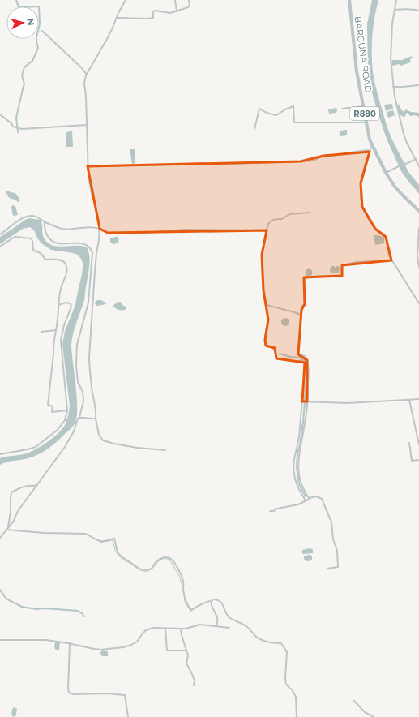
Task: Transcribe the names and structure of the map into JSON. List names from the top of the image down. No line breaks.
{"streets":{"main road":["BARGUNA ROAD","R880"]},"north":"right"}
